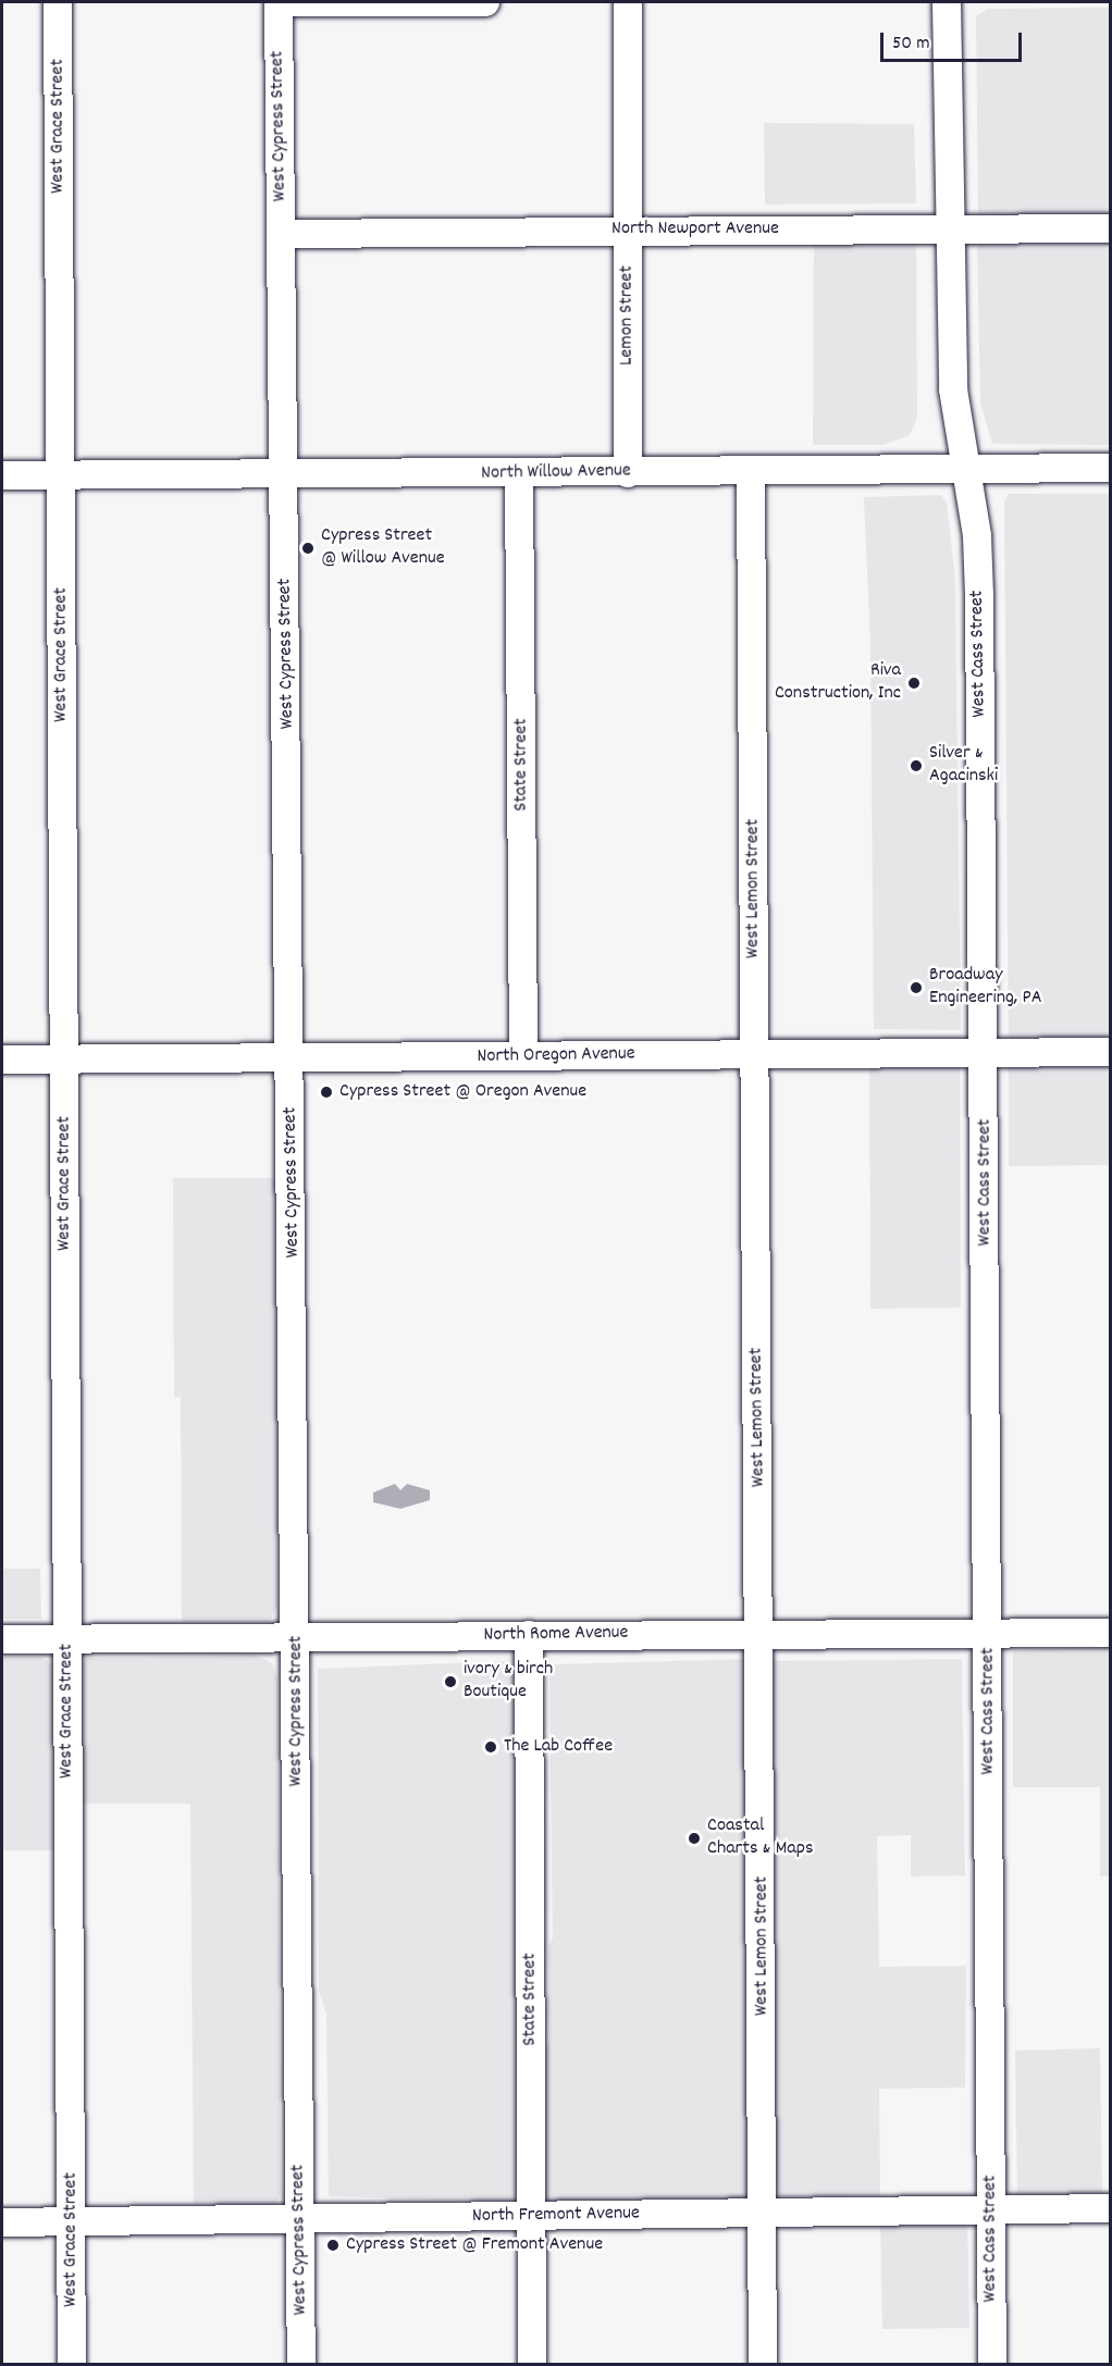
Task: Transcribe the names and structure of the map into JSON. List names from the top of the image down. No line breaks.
{"streets":{"street":["West Grace Street","West Cypress Street","North Newport Avenue","Lemon Street","North Willow Avenue","West Cass Street","State Street","West Lemon Street","North Oregon Avenue","North Rome Avenue","North Fremont Avenue"]},"crossings":[["West Grace Street","North Willow Avenue"],["West Grace Street","North Oregon Avenue"],["West Grace Street","North Rome Avenue"],["West Grace Street","North Fremont Avenue"],["West Cypress Street","North Newport Avenue"],["West Cypress Street","North Willow Avenue"],["West Cypress Street","North Oregon Avenue"],["West Cypress Street","North Rome Avenue"],["West Cypress Street","North Fremont Avenue"],["North Newport Avenue","Lemon Street"],["North Newport Avenue","West Cass Street"],["Lemon Street","North Willow Avenue"],["North Willow Avenue","West Cass Street"],["North Willow Avenue","State Street"],["North Willow Avenue","West Lemon Street"],["West Cass Street","North Oregon Avenue"],["West Cass Street","North Rome Avenue"],["West Cass Street","North Fremont Avenue"],["State Street","North Oregon Avenue"],["State Street","North Rome Avenue"],["State Street","North Fremont Avenue"],["West Lemon Street","North Oregon Avenue"],["West Lemon Street","North Rome Avenue"],["West Lemon Street","North Fremont Avenue"]],"places":["Cypress Street @ Willow Avenue","Riva Construction, Inc","Silver & Agacinski","Broadway Engineering, PA","Cypress Street @ Oregon Avenue","ivory & birch Boutique","The Lab Coffee","Coastal Charts & Maps","Cypress Street @ Fremont Avenue"],"scale_bar":"50 m"}
